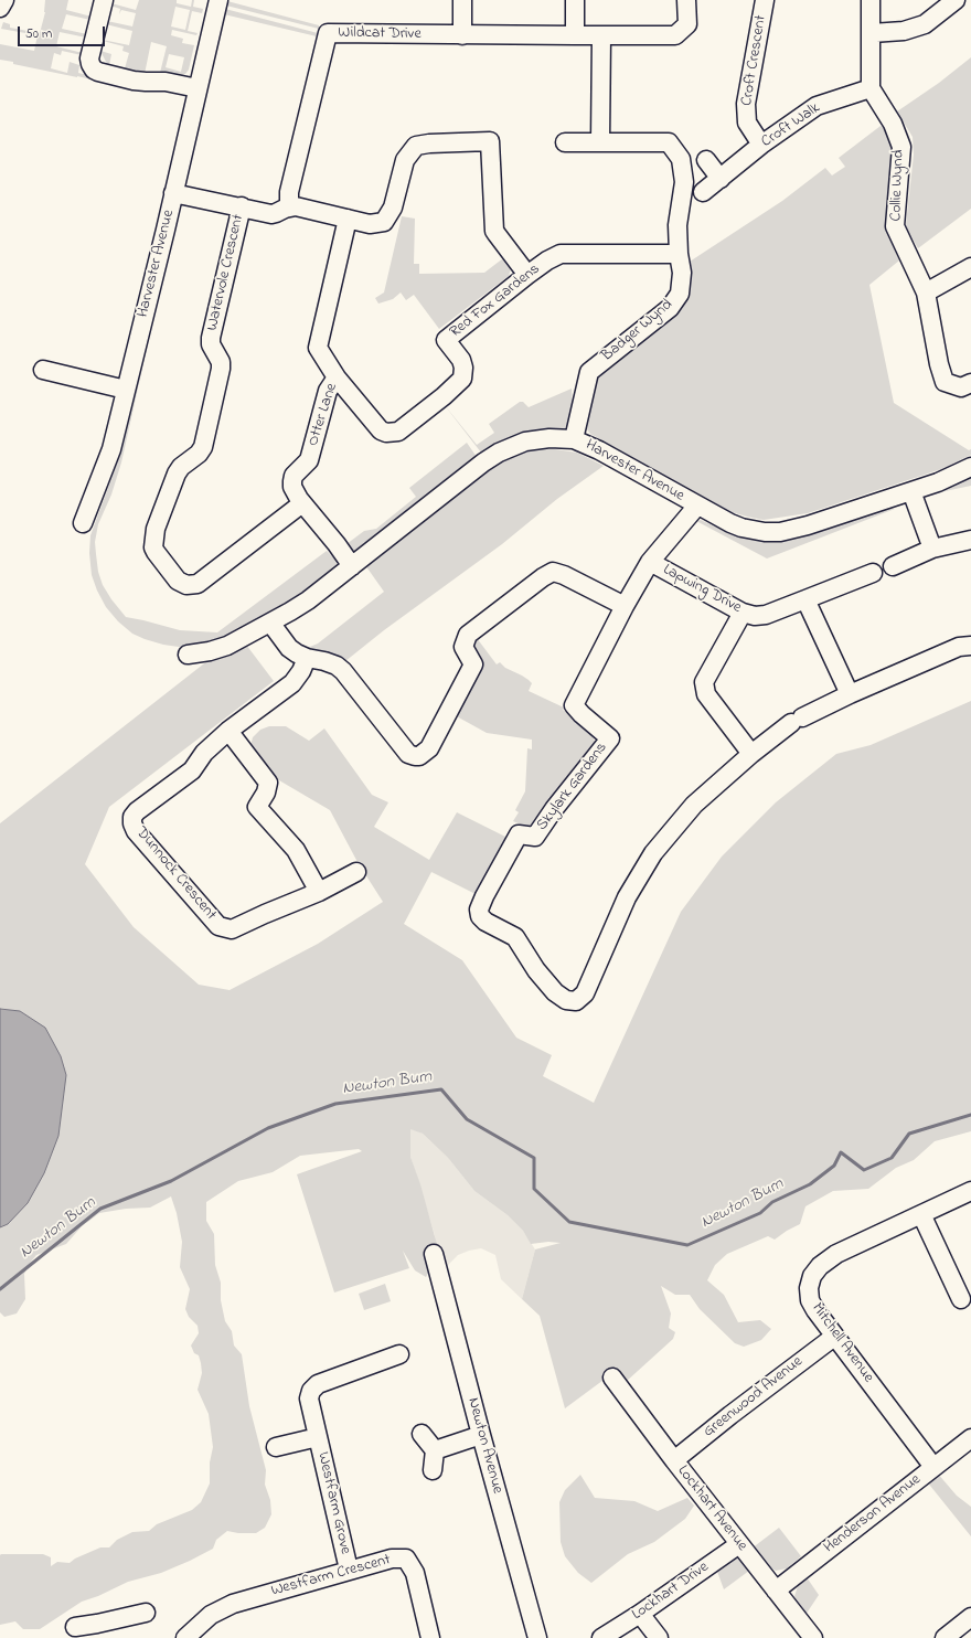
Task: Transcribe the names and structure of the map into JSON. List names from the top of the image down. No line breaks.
{"streets":{"street":["Wildcat Drive","Croft Crescent","Croft Walk","Collie Wynd","Harvester Avenue","Watervole Crescent","Red Fox Gardens","Badger Wynd","Otter Lane","Lapwing Drive","Skylark Gardens","Dunnock Crescent","Mitchell Avenue","Greenwood Avenue","Newton Avenue","Westfarm Grove","Lockhart Avenue","Henderson Avenue","Westfarm Crescent","Lockhart Drive"]},"crossings":[["Croft Crescent","Croft Walk"],["Croft Walk","Collie Wynd"],["Harvester Avenue","Badger Wynd"],["Harvester Avenue","Otter Lane"],["Harvester Avenue","Skylark Gardens"],["Watervole Crescent","Otter Lane"],["Red Fox Gardens","Badger Wynd"],["Red Fox Gardens","Otter Lane"],["Lapwing Drive","Skylark Gardens"],["Mitchell Avenue","Greenwood Avenue"],["Mitchell Avenue","Henderson Avenue"],["Greenwood Avenue","Lockhart Avenue"],["Westfarm Grove","Westfarm Crescent"],["Lockhart Avenue","Henderson Avenue"],["Lockhart Avenue","Lockhart Drive"]],"water":["Newton Burn"],"scale_bar":"50 m"}
